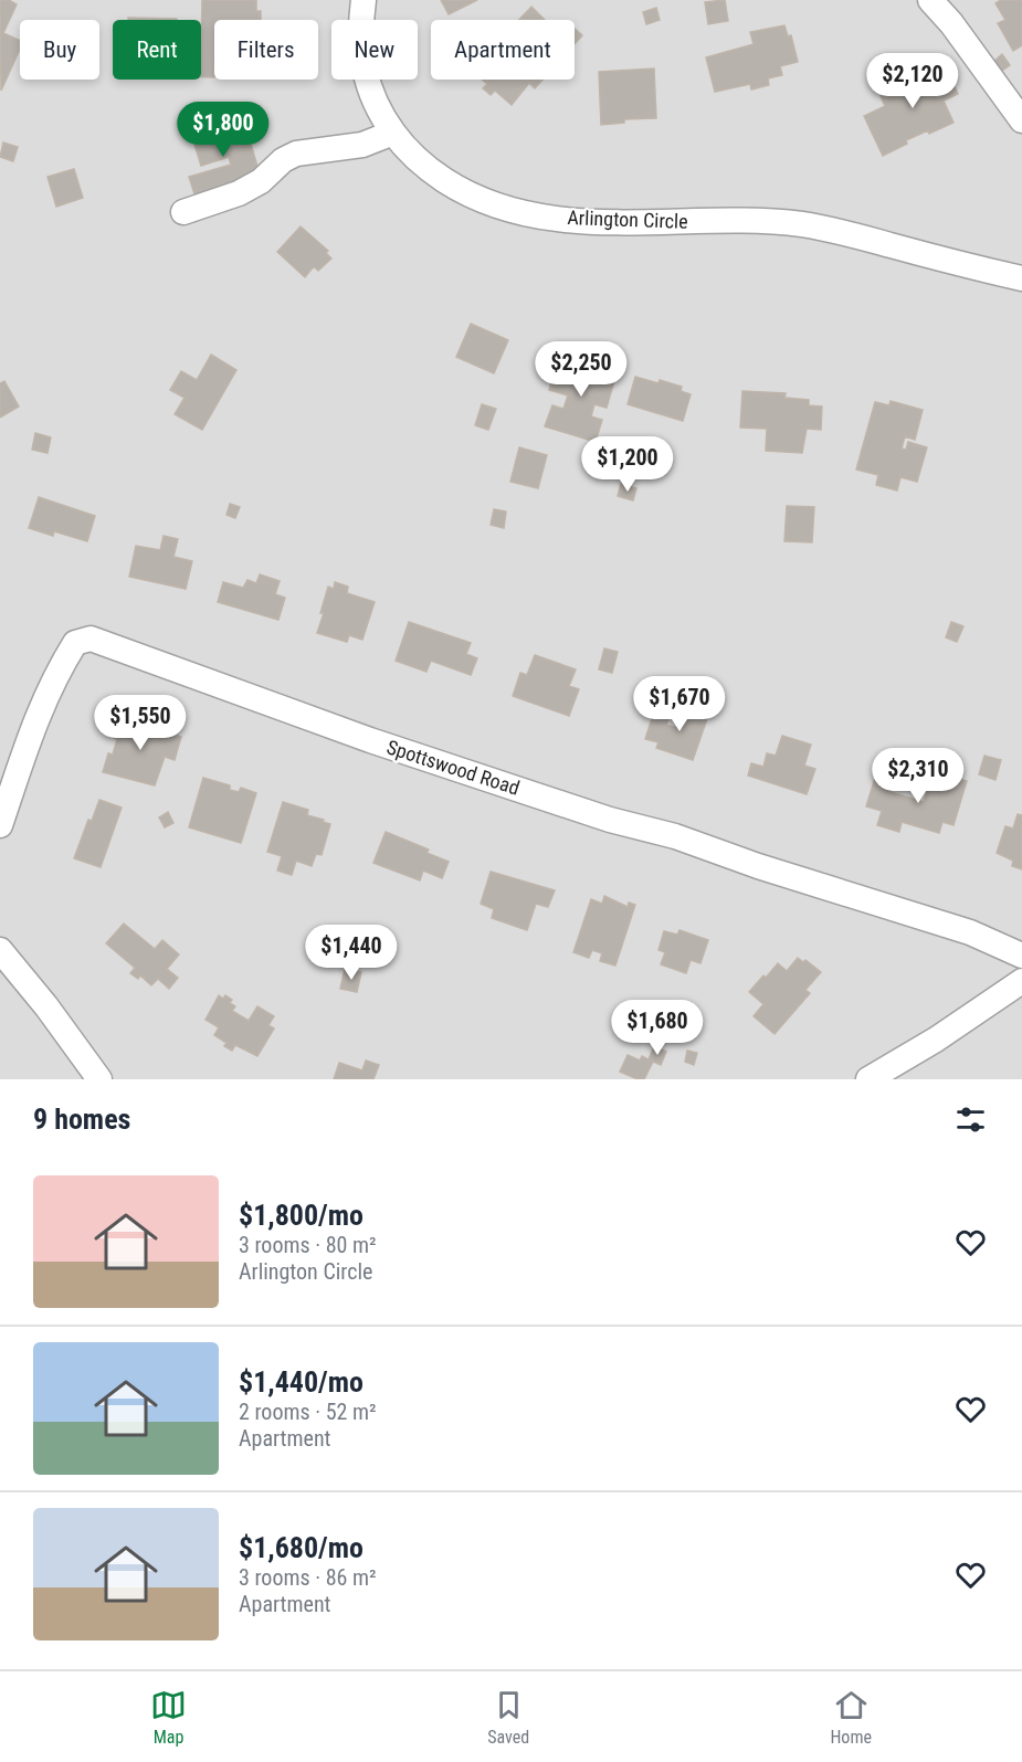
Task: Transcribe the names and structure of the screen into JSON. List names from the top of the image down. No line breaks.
{"streets":{"street":["Arlington Circle","Spottswood Road"]},"page":{"chip":["Buy","Rent","Filters","New","Apartment"],"price":["$2,120","$1,800","$2,250","$1,200","$1,670","$1,550","$2,310","$1,440","$1,680"],"heading":"9 homes","list":[{"name":"$1,800/mo","note":"3 rooms · 80 m² · Arlington Circle"},{"name":"$1,440/mo","note":"2 rooms · 52 m² · Apartment"},{"name":"$1,680/mo","note":"3 rooms · 86 m² · Apartment"}],"tabs":["Map","Saved","Home"]}}
